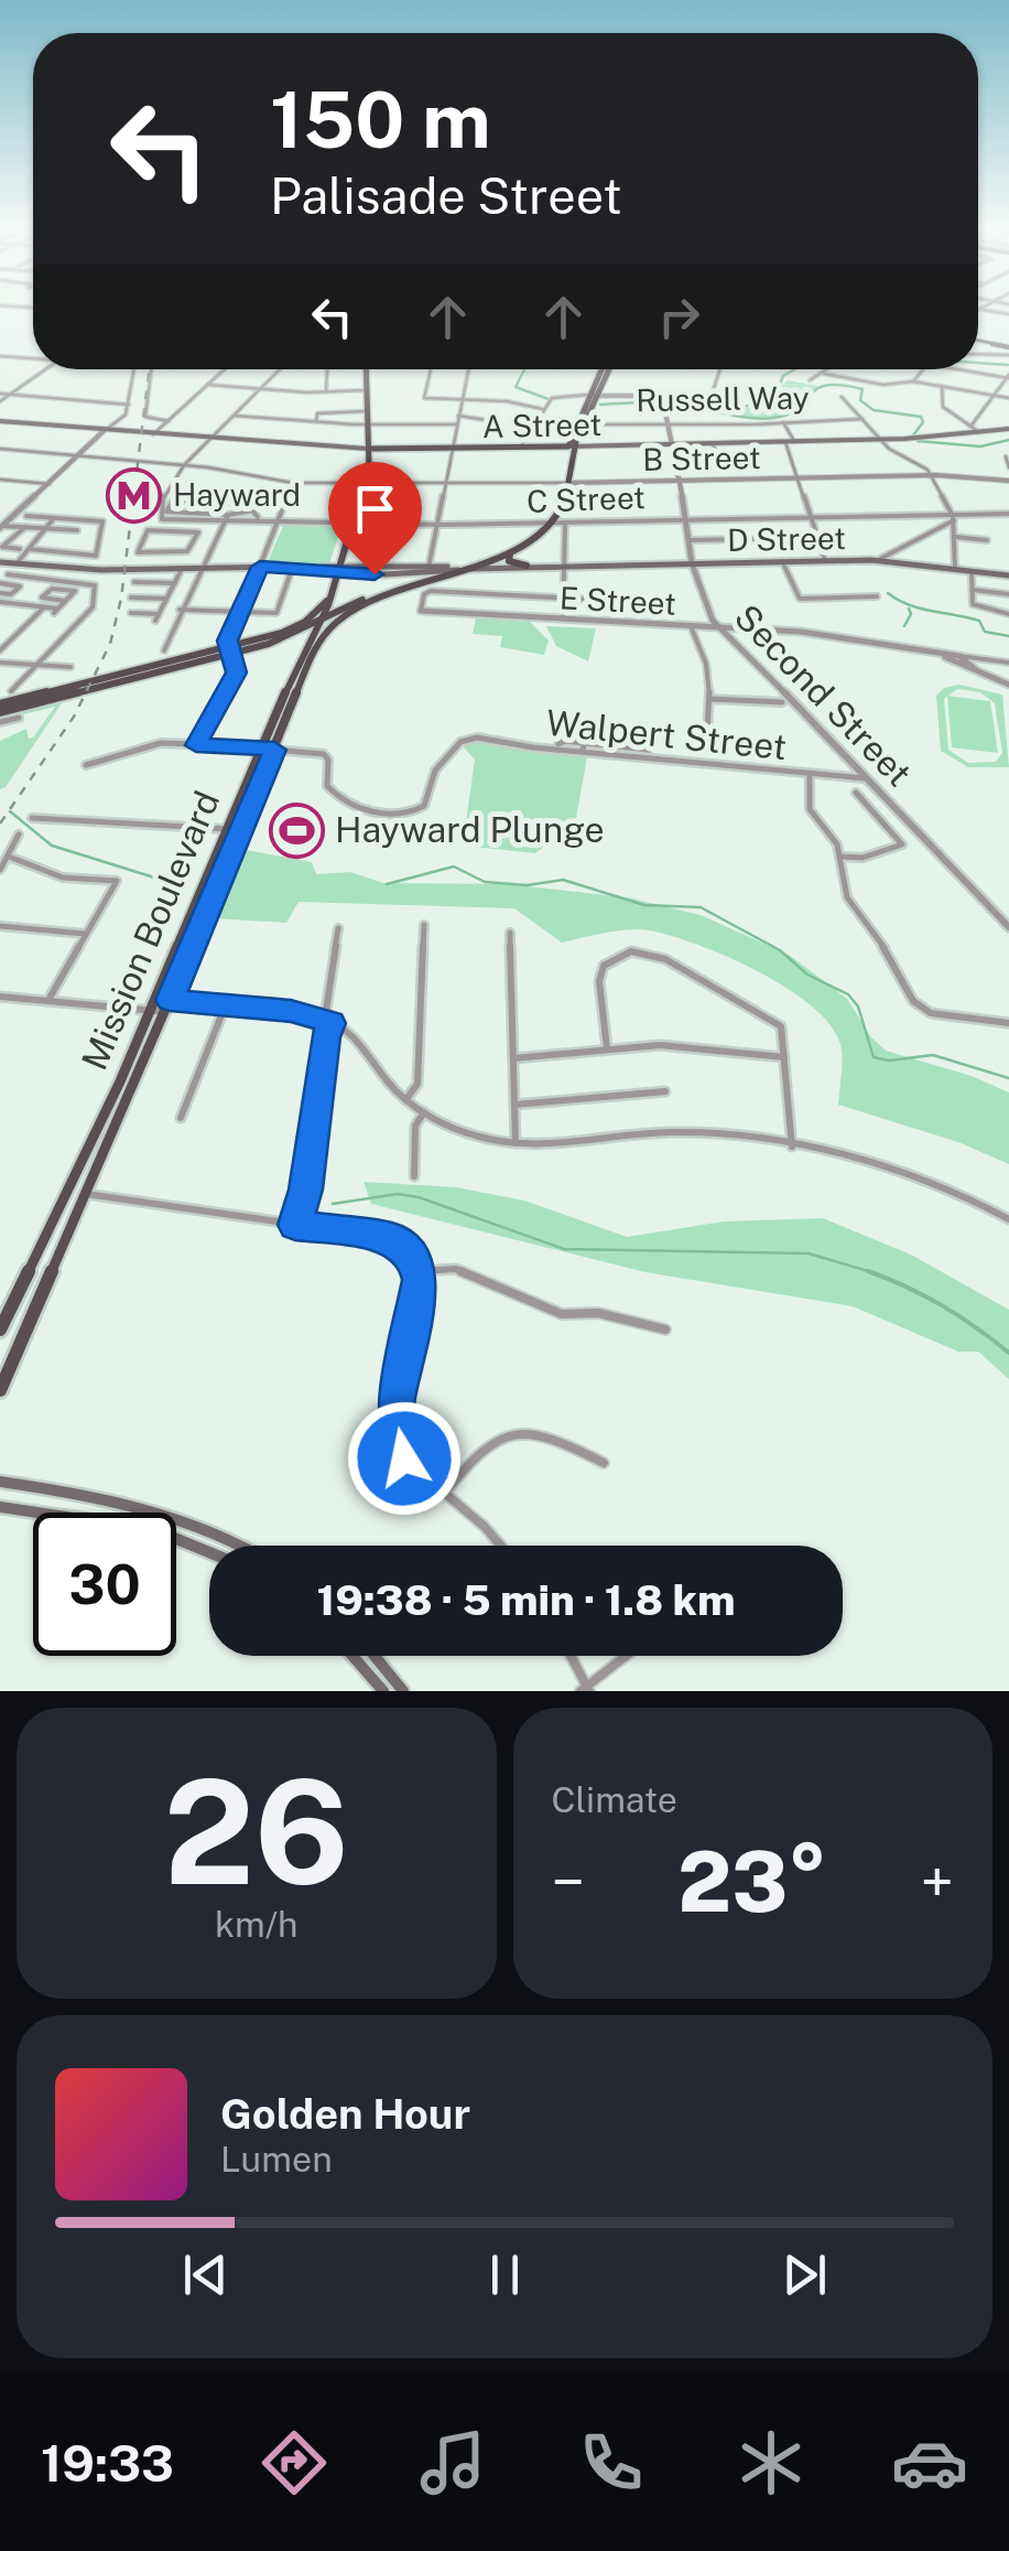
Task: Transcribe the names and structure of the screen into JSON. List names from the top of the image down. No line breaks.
{"streets":{"main road":["A Street","D Street","Mission Boulevard"],"street":["Russell Way","B Street","C Street","E Street","Second Street","Walpert Street"]},"crossings":[["Russell Way","Second Street"],["A Street","Second Street"],["A Street","Mission Boulevard"],["B Street","C Street"],["B Street","Second Street"],["B Street","Mission Boulevard"],["C Street","Second Street"],["C Street","Mission Boulevard"],["D Street","Second Street"],["D Street","Mission Boulevard"],["E Street","Second Street"],["Second Street","Walpert Street"],["Walpert Street","Mission Boulevard"]],"places":{"metro station":["Hayward"],"sports":["Hayward Plunge"]},"page":{"turn":["150 m","Palisade Street"],"limit":"30","trip":"19:38 · 5 min · 1.8 km","tile":[["26","km/h"],"Climate"],"heat":["−","23°","+"],"song":["Golden Hour","Lumen"],"tabs":"19:33"}}
